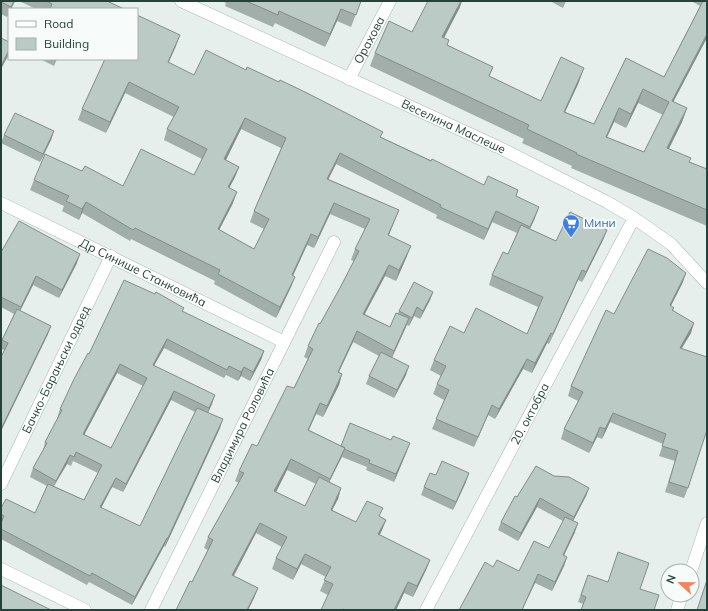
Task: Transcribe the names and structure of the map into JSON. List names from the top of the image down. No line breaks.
{"streets":{"street":["Орахова","Веселина Маслеше","Др Синише Станковића","Бачко-Барањски одред","20. октобра","Владимира Роловића"]},"crossings":[["Орахова","Веселина Маслеше"],["Веселина Маслеше","20. октобра"],["Др Синише Станковића","Бачко-Барањски одред"],["Др Синише Станковића","Владимира Роловића"]],"places":{"supermarket":["Мини"]},"legend":["Road","Building"],"north":"left"}
